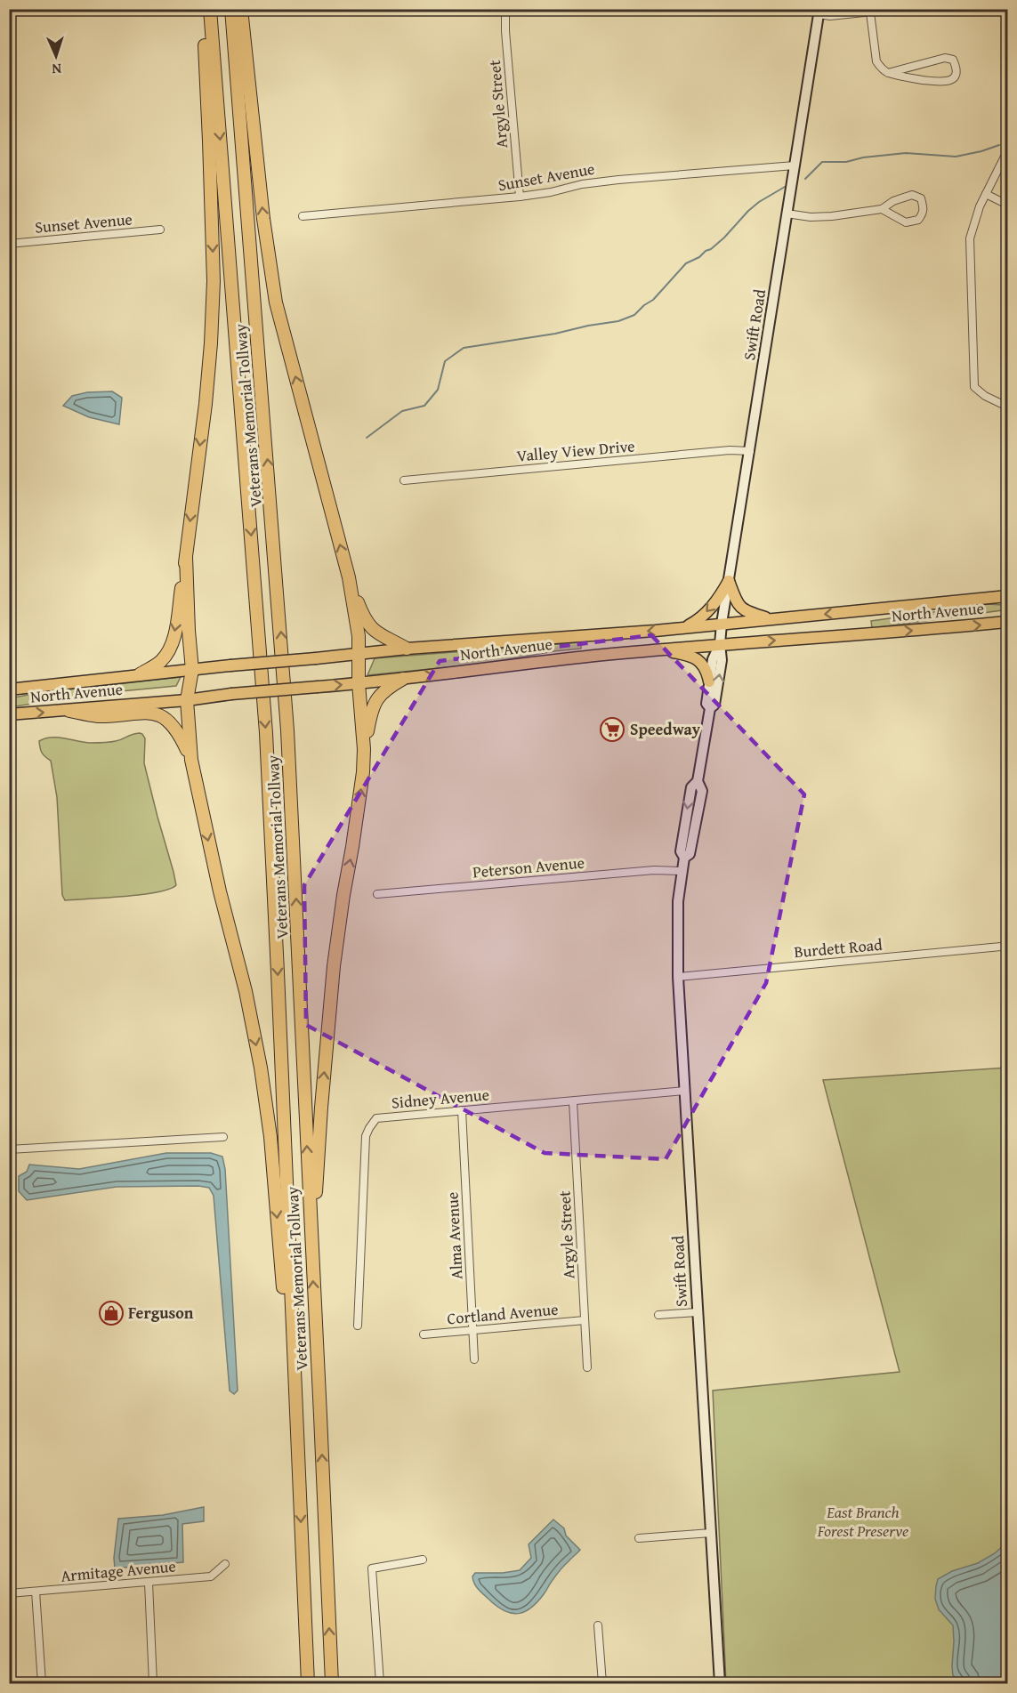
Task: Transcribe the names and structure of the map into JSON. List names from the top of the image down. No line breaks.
{"streets":{"highway":["Veterans Memorial Tollway"],"main road":["North Avenue"],"street":["Argyle Street","Sunset Avenue","Swift Road","Valley View Drive","Peterson Avenue","Burdett Road","Sidney Avenue","Alma Avenue","Cortland Avenue","Armitage Avenue"]},"crossings":[["Argyle Street","Sunset Avenue"],["Argyle Street","Sidney Avenue"],["Argyle Street","Cortland Avenue"],["Sunset Avenue","Swift Road"],["Swift Road","Valley View Drive"],["Swift Road","North Avenue"],["Swift Road","Peterson Avenue"],["Swift Road","Burdett Road"],["Swift Road","Sidney Avenue"],["Sidney Avenue","Alma Avenue"],["Alma Avenue","Cortland Avenue"]],"parks":["East Branch Forest Preserve"],"places":{"supermarket":["Speedway"],"shop":["Ferguson"]},"north":"bottom"}
